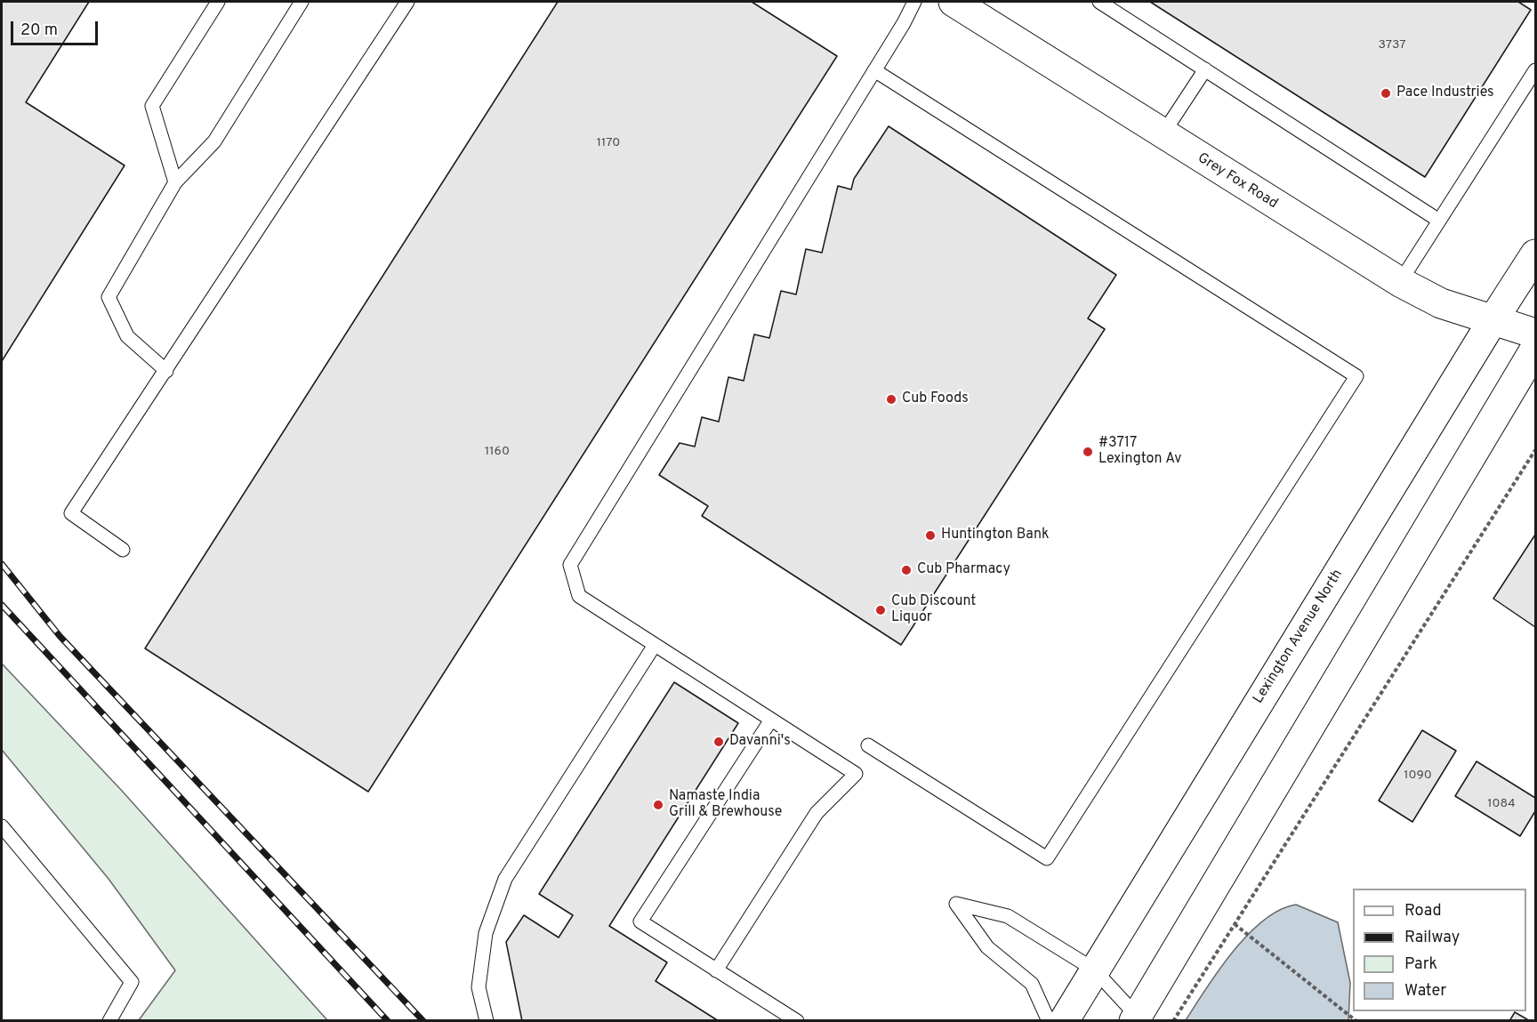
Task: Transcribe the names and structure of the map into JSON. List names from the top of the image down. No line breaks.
{"streets":{"main road":["Grey Fox Road","Lexington Avenue North"]},"crossings":[["Grey Fox Road","Lexington Avenue North"]],"places":["Pace Industries","Cub Foods","#3717 Lexington Av","Huntington Bank","Cub Pharmacy","Cub Discount Liquor","Davanni's","Namaste India Grill & Brewhouse"],"house_numbers":["3737","1170","1160","1090","1084"],"legend":["Road","Railway","Park","Water"],"scale_bar":"20 m"}
